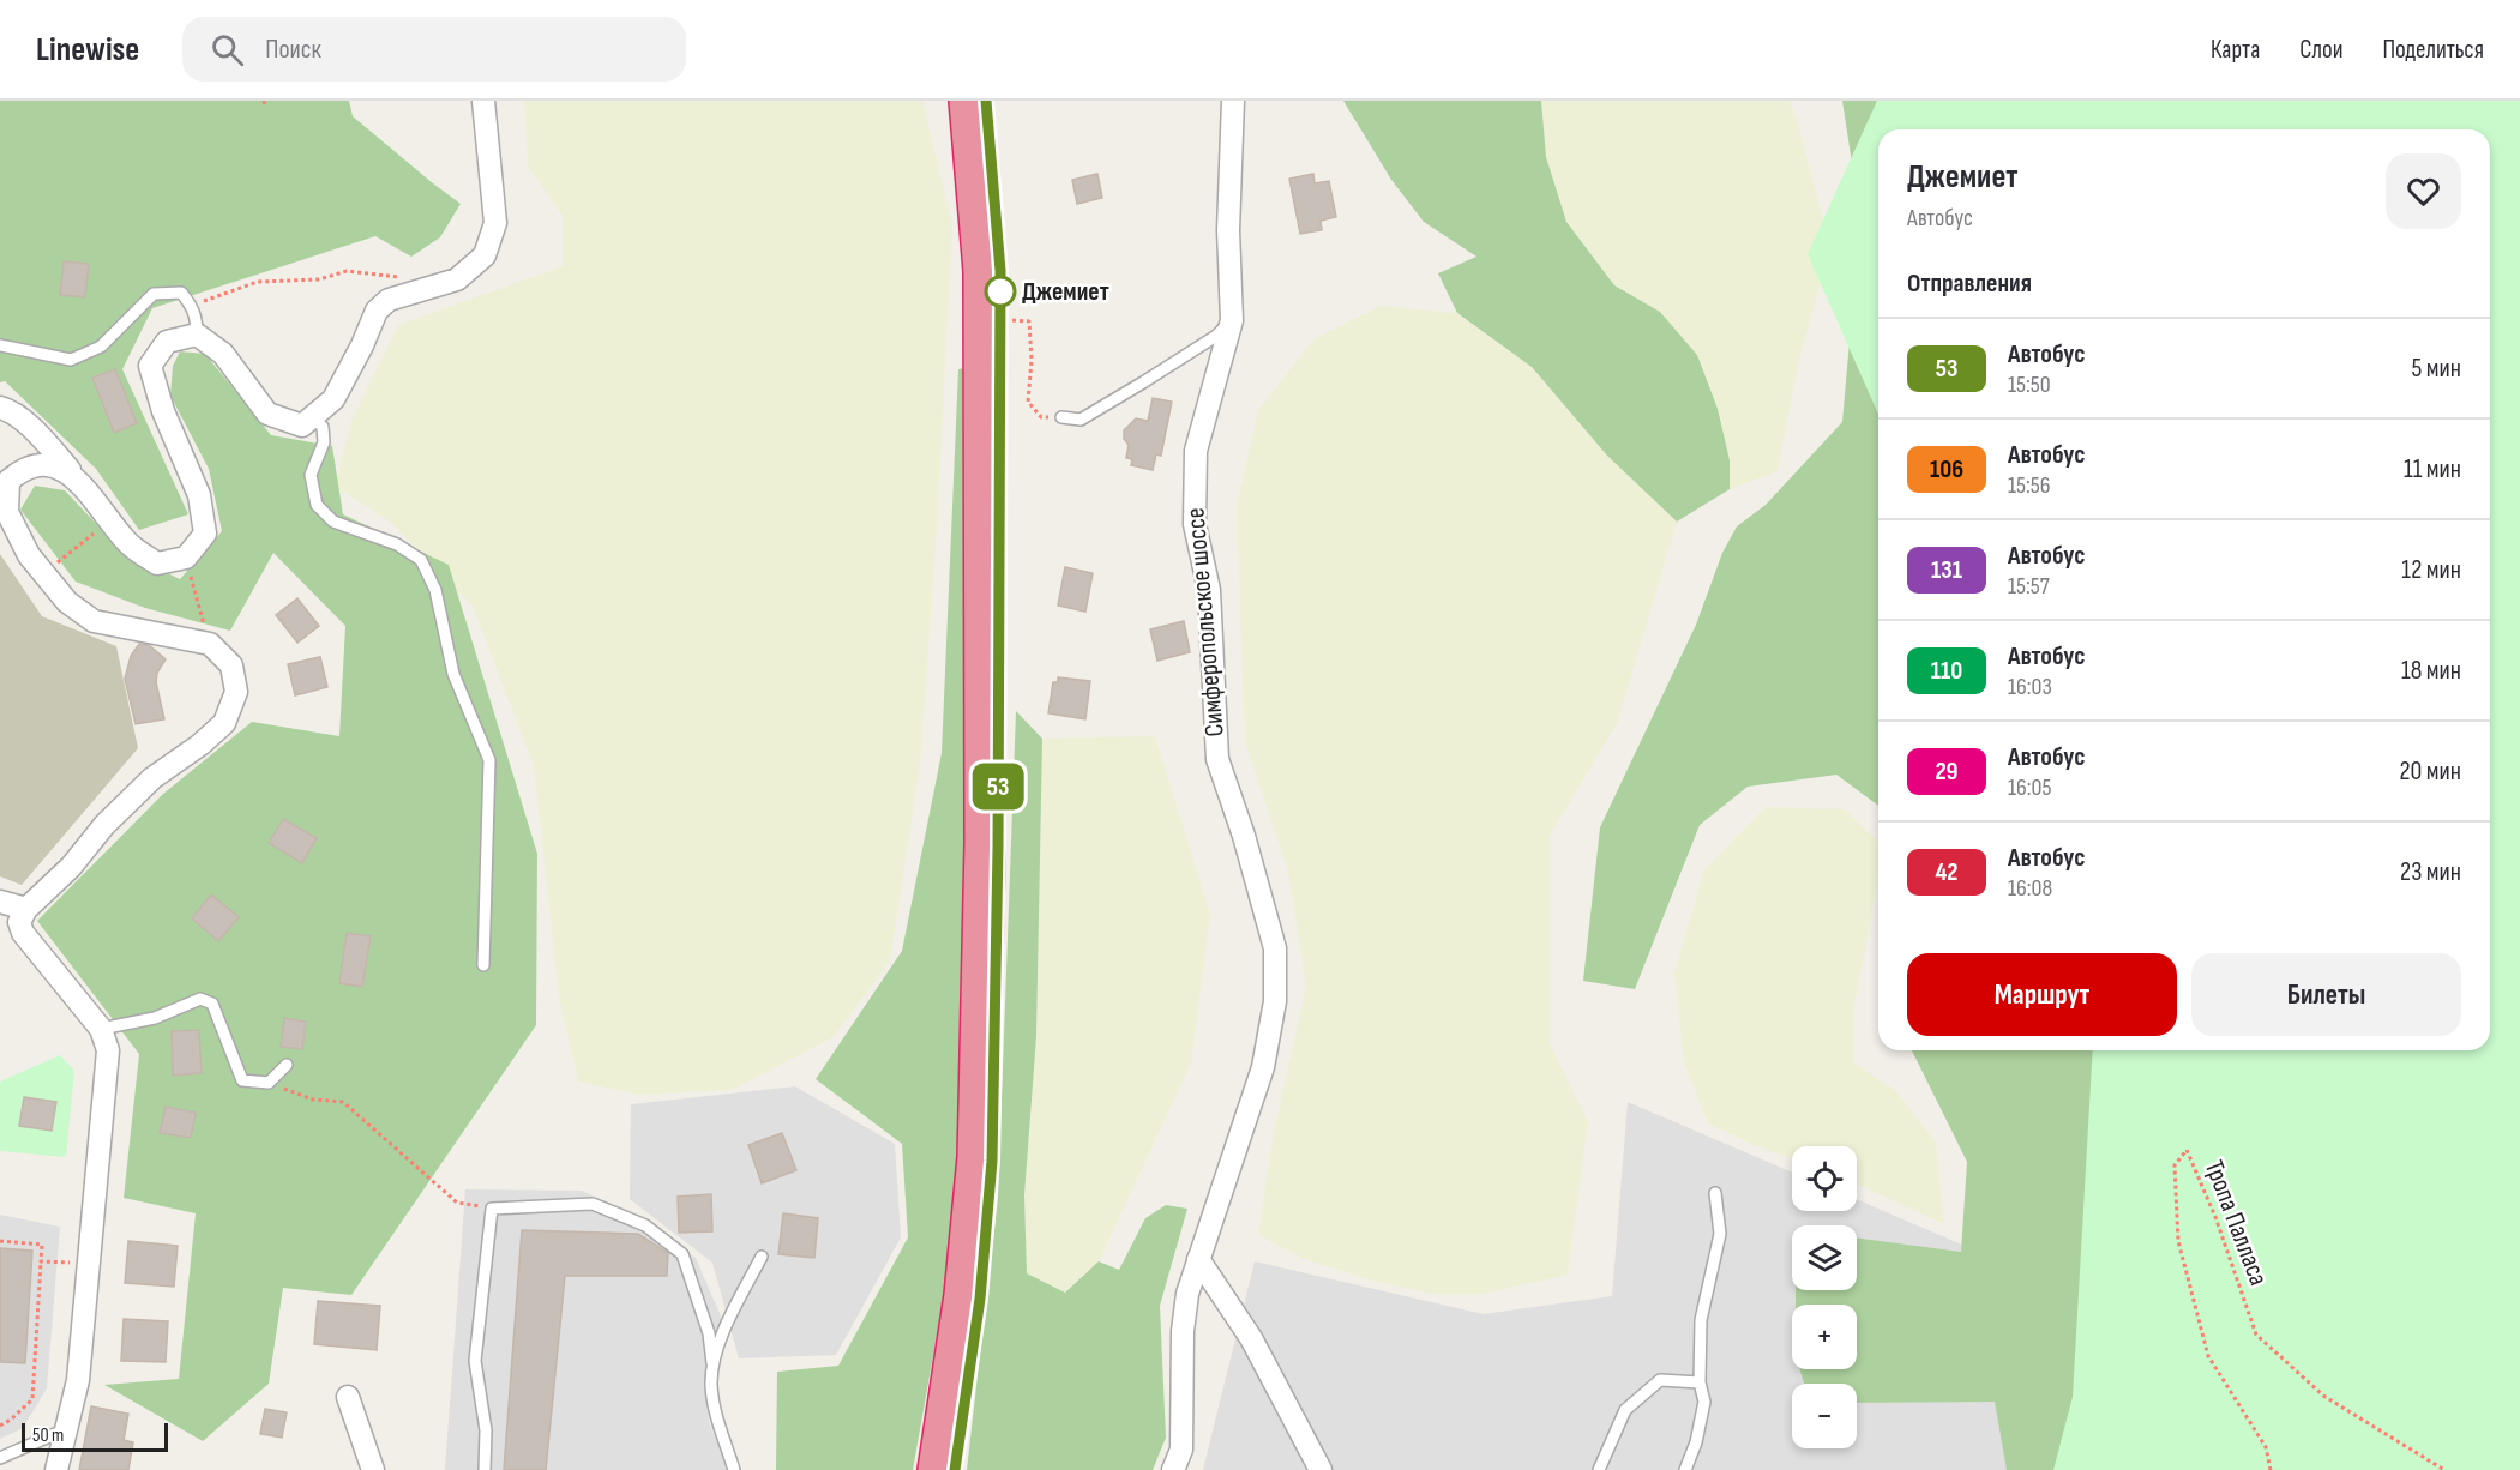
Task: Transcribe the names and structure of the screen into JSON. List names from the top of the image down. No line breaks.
{"streets":{"street":["Симферопольское шоссе"],"path":["Тропа Палласа"]},"places":["Джемиет"],"lines":["bus line 53"],"scale_bar":"50 m","page":{"header":"Linewise","search":"Поиск","nav":["Карта","Слои","Поделиться"],"on_map":"53","heading":[["Джемиет","Автобус"],"Отправления"],"list":[{"mark":"53","name":"Автобус","note":"15:50","value":"5 мин"},{"mark":"106","name":"Автобус","note":"15:56","value":"11 мин"},{"mark":"131","name":"Автобус","note":"15:57","value":"12 мин"},{"mark":"110","name":"Автобус","note":"16:03","value":"18 мин"},{"mark":"29","name":"Автобус","note":"16:05","value":"20 мин"},{"mark":"42","name":"Автобус","note":"16:08","value":"23 мин"}],"buttons":["Маршрут","Билеты"],"map_buttons":["+","−"],"scale":"50 m"}}
